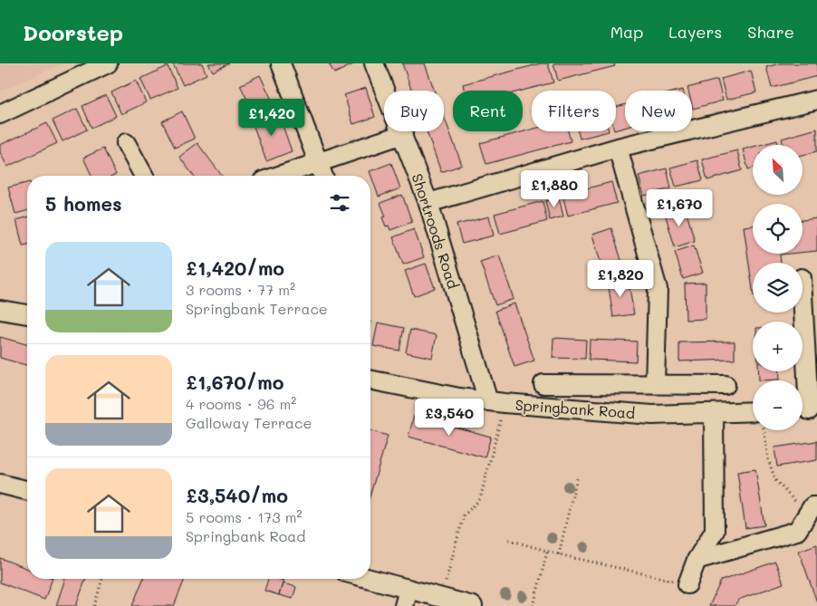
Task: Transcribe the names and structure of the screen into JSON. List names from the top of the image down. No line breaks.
{"streets":{"street":["Shortroods Road","Springbank Road"]},"crossings":[["Shortroods Road","Springbank Road"]],"north":"top left","page":{"header":"Doorstep","nav":["Map","Layers","Share"],"chip":["Buy","Rent","Filters","New"],"price":["£1,420","£1,880","£1,670","£1,820","£3,540"],"map_buttons":["+","−"],"heading":"5 homes","list":[{"name":"£1,420/mo","note":"3 rooms · 77 m² · Springbank Terrace"},{"name":"£1,670/mo","note":"4 rooms · 96 m² · Galloway Terrace"},{"name":"£3,540/mo","note":"5 rooms · 173 m² · Springbank Road"}]}}
